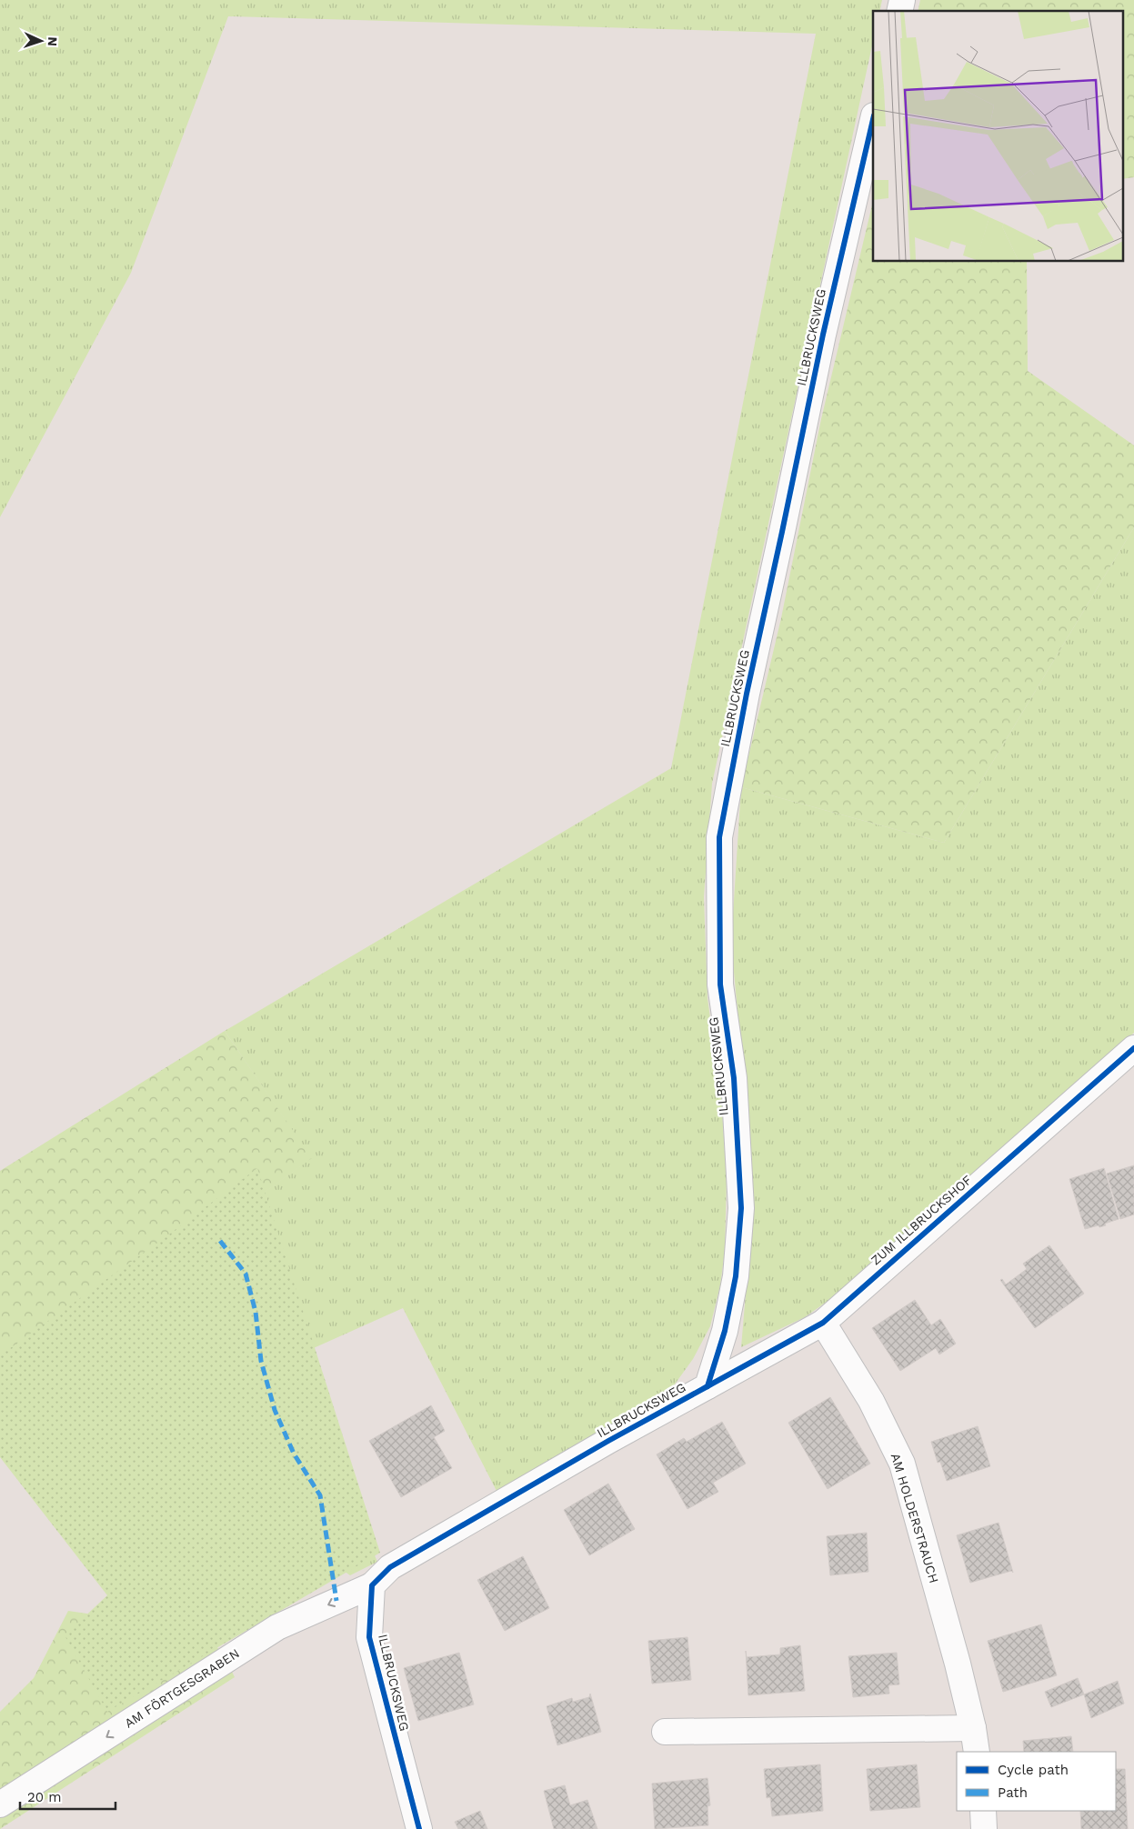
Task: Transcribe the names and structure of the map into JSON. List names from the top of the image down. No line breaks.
{"streets":{"street":["ILLBRUCKSWEG","ZUM ILLBRUCKSHOF","AM HOLDERSTRAUCH","AM FÖRTGESGRABEN"]},"crossings":[["ILLBRUCKSWEG","ZUM ILLBRUCKSHOF"],["ILLBRUCKSWEG","AM FÖRTGESGRABEN"],["ZUM ILLBRUCKSHOF","AM HOLDERSTRAUCH"]],"one_way":["AM FÖRTGESGRABEN"],"legend":["Cycle path","Path"],"scale_bar":"20 m","north":"right"}
